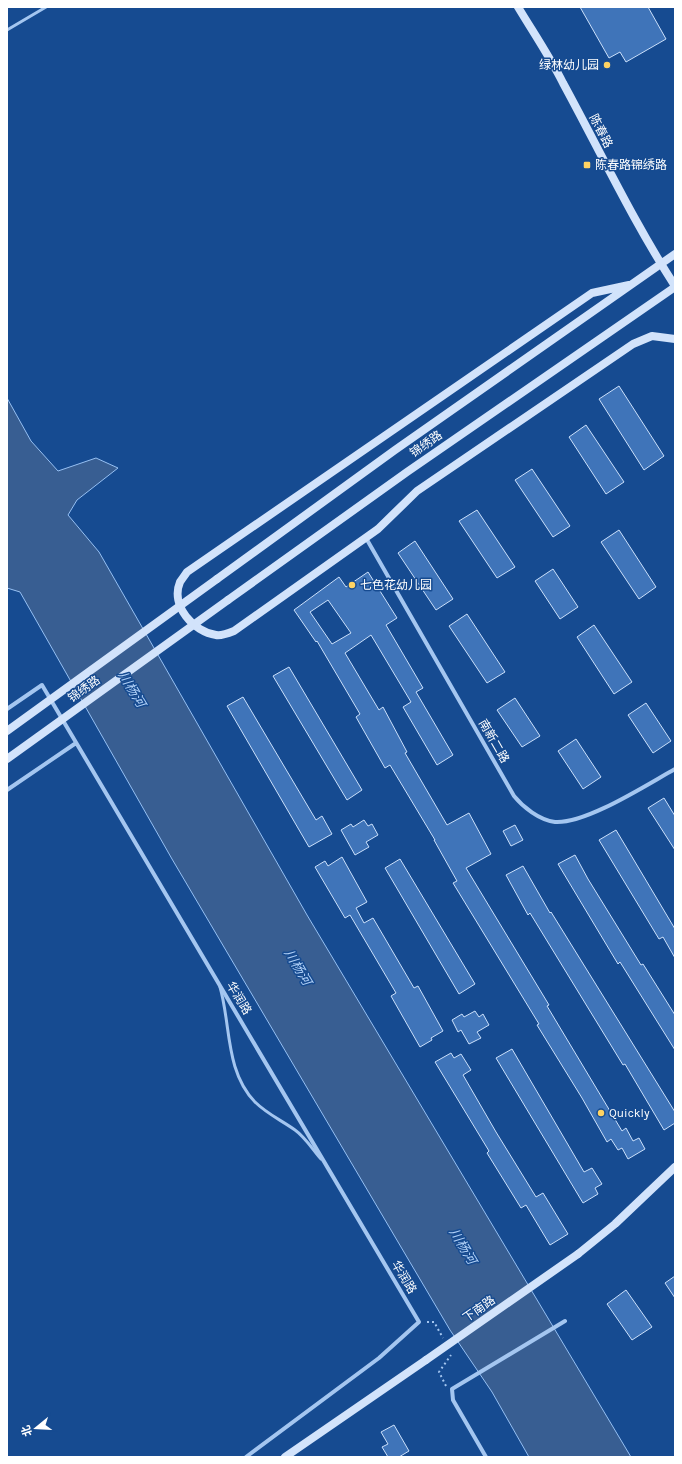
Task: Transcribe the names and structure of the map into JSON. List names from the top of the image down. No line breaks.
{"streets":{"main road":["陈春路","锦绣路","下南路"],"street":["南新二路","华润路"]},"crossings":[["陈春路","锦绣路"],["锦绣路","南新二路"]],"water":["川杨河"],"places":{"other":["绿林幼儿园","七色花幼儿园","Quickly"],"transit":["陈春路锦绣路"]},"north":"left"}
